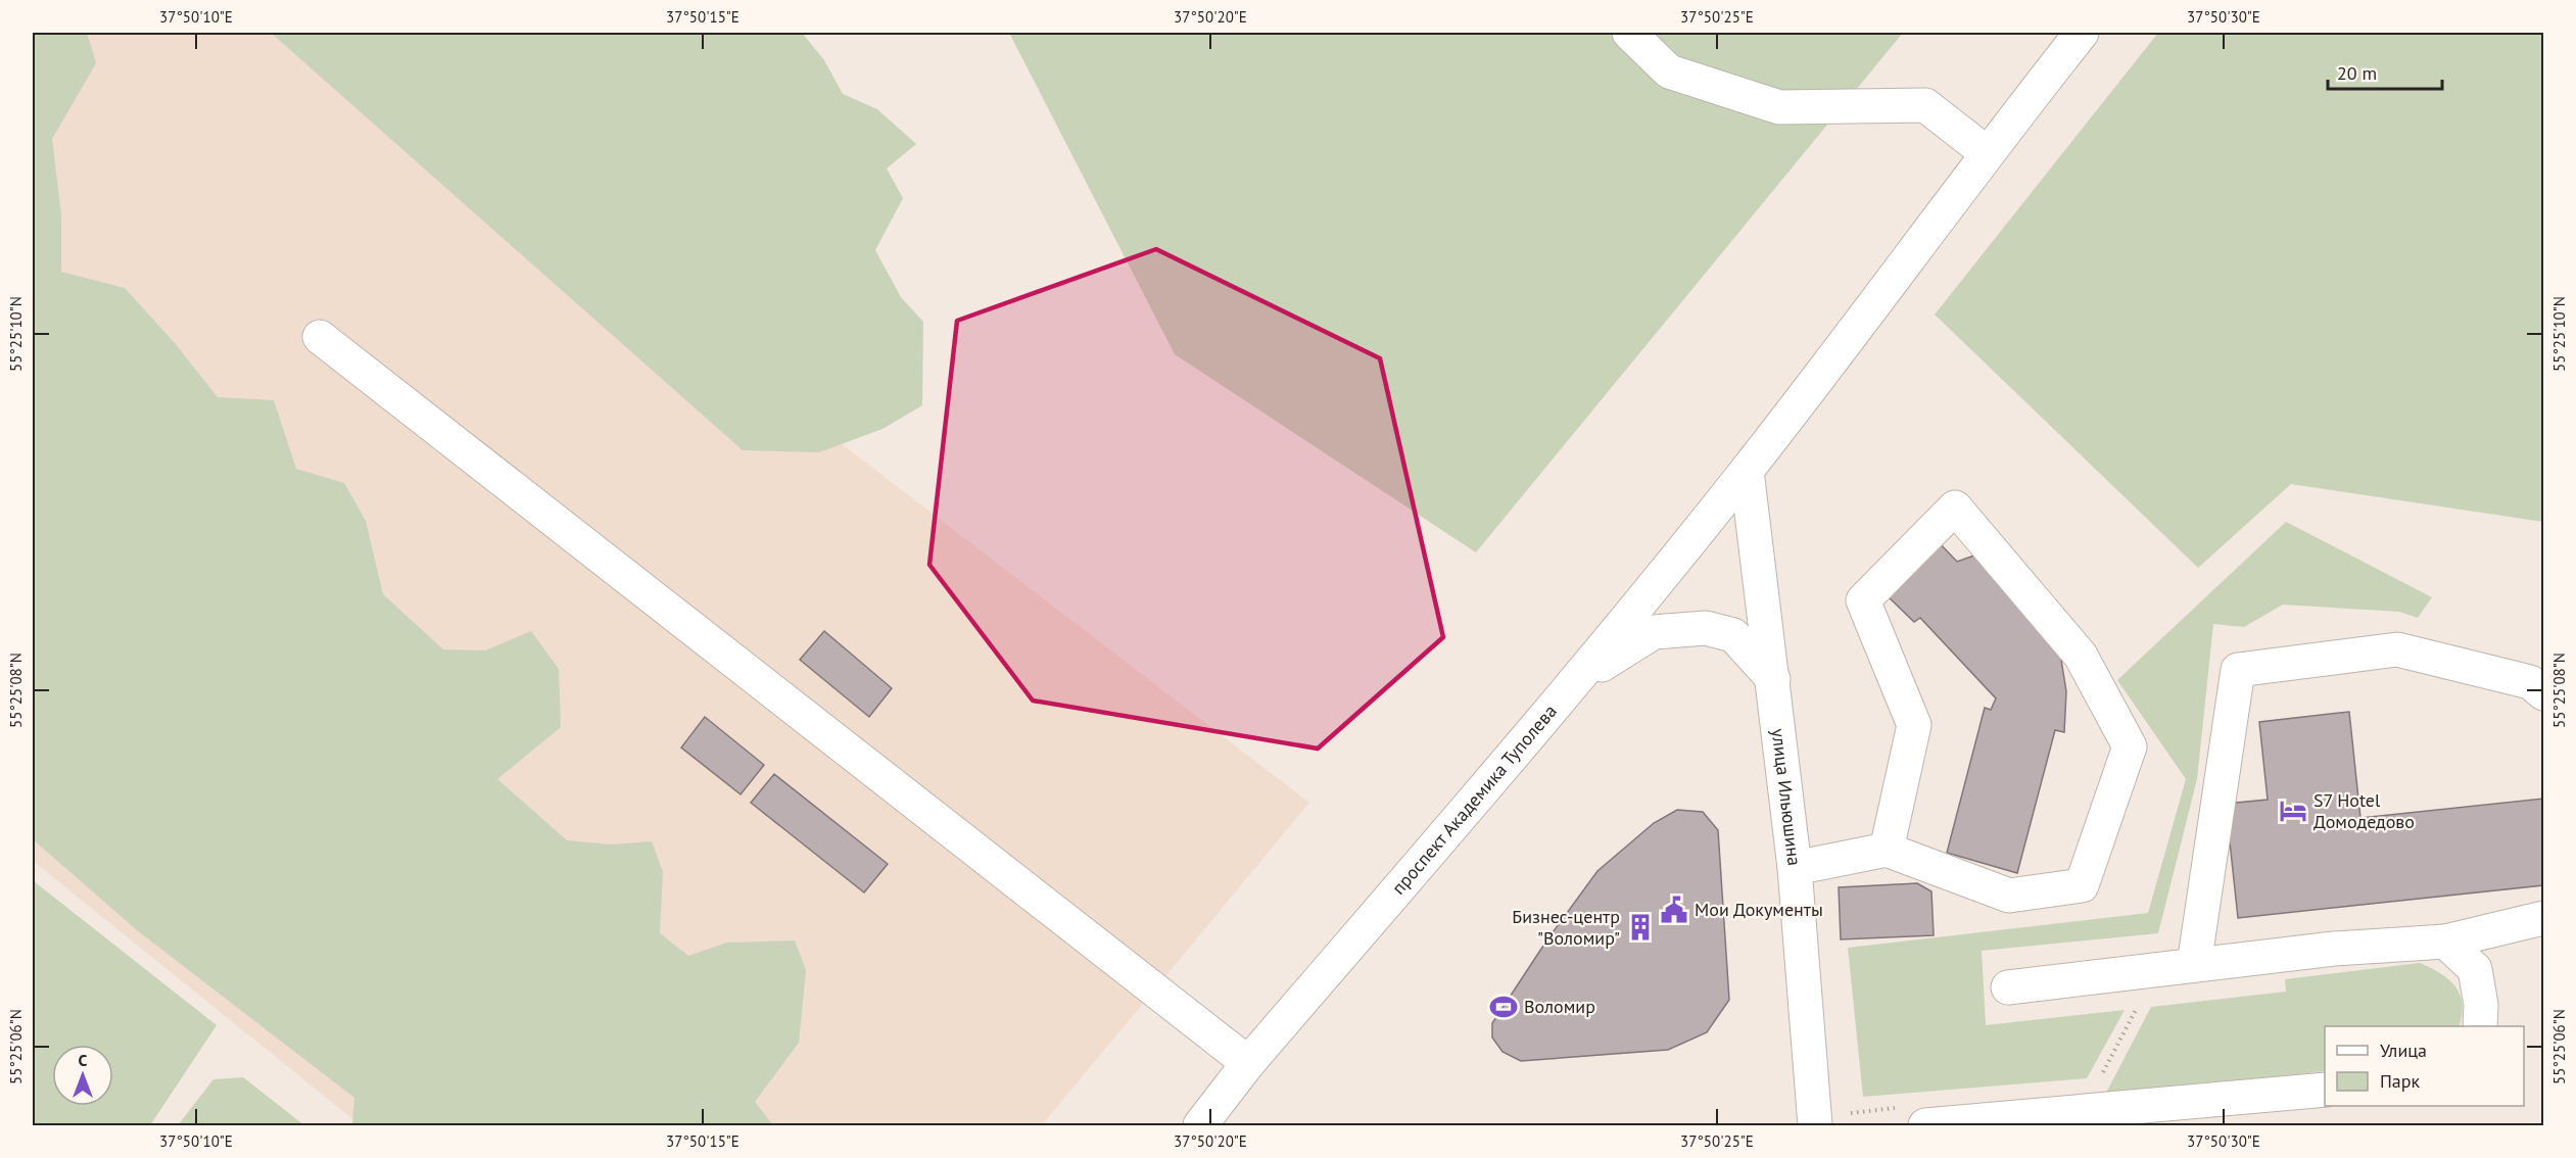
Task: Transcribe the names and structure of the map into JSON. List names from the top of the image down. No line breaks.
{"streets":{"main road":["улица Ильюшина","проспект Академика Туполева"]},"crossings":[["улица Ильюшина","проспект Академика Туполева"]],"places":{"hotel":["S7 Hotel Домодедово"],"public building":["Мои Документы"],"building":["Бизнес-центр \"Воломир\""],"sports":["Воломир"]},"legend":["Улица","Парк"],"scale_bar":"20 m","north":"top","coordinates":["37°50'10\"E","37°50'15\"E","37°50'20\"E","37°50'25\"E","37°50'30\"E","55°25'10\"N","55°25'08\"N","55°25'06\"N"]}
